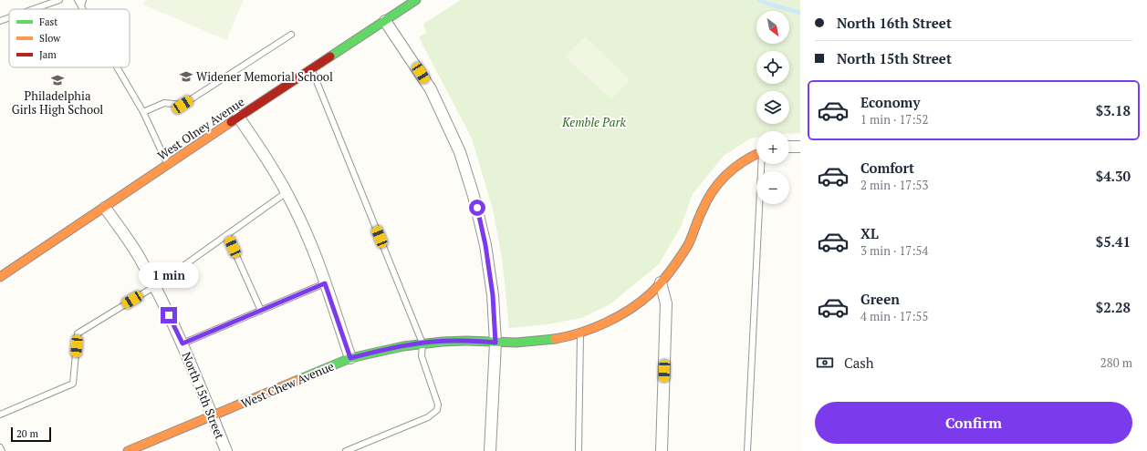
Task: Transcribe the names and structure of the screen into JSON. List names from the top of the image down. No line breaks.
{"streets":{"street":["West Olney Avenue","West Chew Avenue","North 15th Street"]},"crossings":[["West Olney Avenue","North 15th Street"],["West Chew Avenue","North 15th Street"]],"parks":["Kemble Park"],"places":{"school or university":["Widener Memorial School","Philadelphia Girls High School"]},"legend":["Fast","Slow","Jam"],"scale_bar":"20 m","north":"bottom right","page":{"banner":["North 16th Street","North 15th Street"],"map_buttons":["+","−"],"list":[{"name":"Economy","note":"1 min · 17:52","value":"$3.18"},{"name":"Comfort","note":"2 min · 17:53","value":"$4.30"},{"name":"XL","note":"3 min · 17:54","value":"$5.41"},{"name":"Green","note":"4 min · 17:55","value":"$2.28"}],"bubble":"1 min","pay":["Cash","280 m"],"buttons":"Confirm","scale":"20 m"}}
